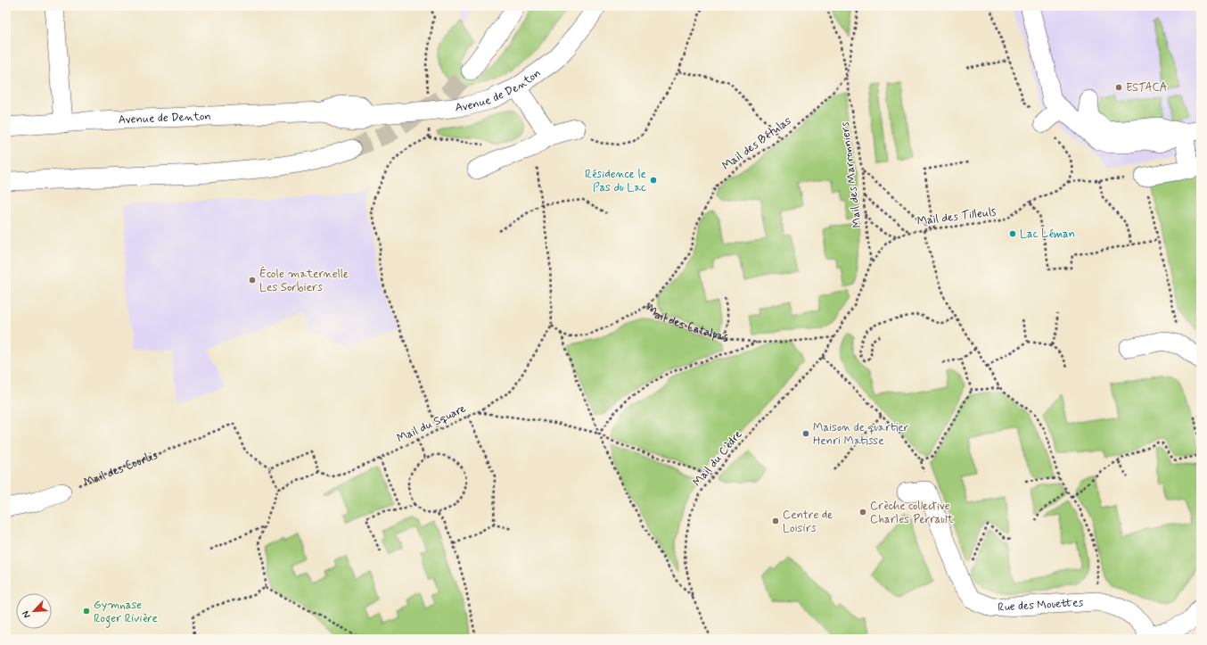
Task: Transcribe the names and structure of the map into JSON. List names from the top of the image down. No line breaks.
{"streets":{"street":["Avenue de Denton","Rue des Mouettes"],"path":["Mail des Bétulas","Mail des Marronniers","Mail des Tilleuls","Mail des Catalpas","Mail du Square","Mail du Cèdre","Mail des Courlis"]},"crossings":[["Mail des Bétulas","Mail des Marronniers"],["Mail des Bétulas","Mail des Catalpas"],["Mail des Marronniers","Mail des Tilleuls"],["Mail des Marronniers","Mail des Catalpas"],["Mail des Marronniers","Mail du Cèdre"],["Mail des Catalpas","Mail du Cèdre"],["Mail du Square","Mail du Cèdre"]],"places":["ESTACA","Résidence le Pas du Lac","Lac Léman","École maternelle Les Sorbiers","Maison de quartier Henri Matisse","Crèche collective Charles Perrault","Centre de Loisirs","Gymnase Roger Rivière"],"north":"bottom left"}
